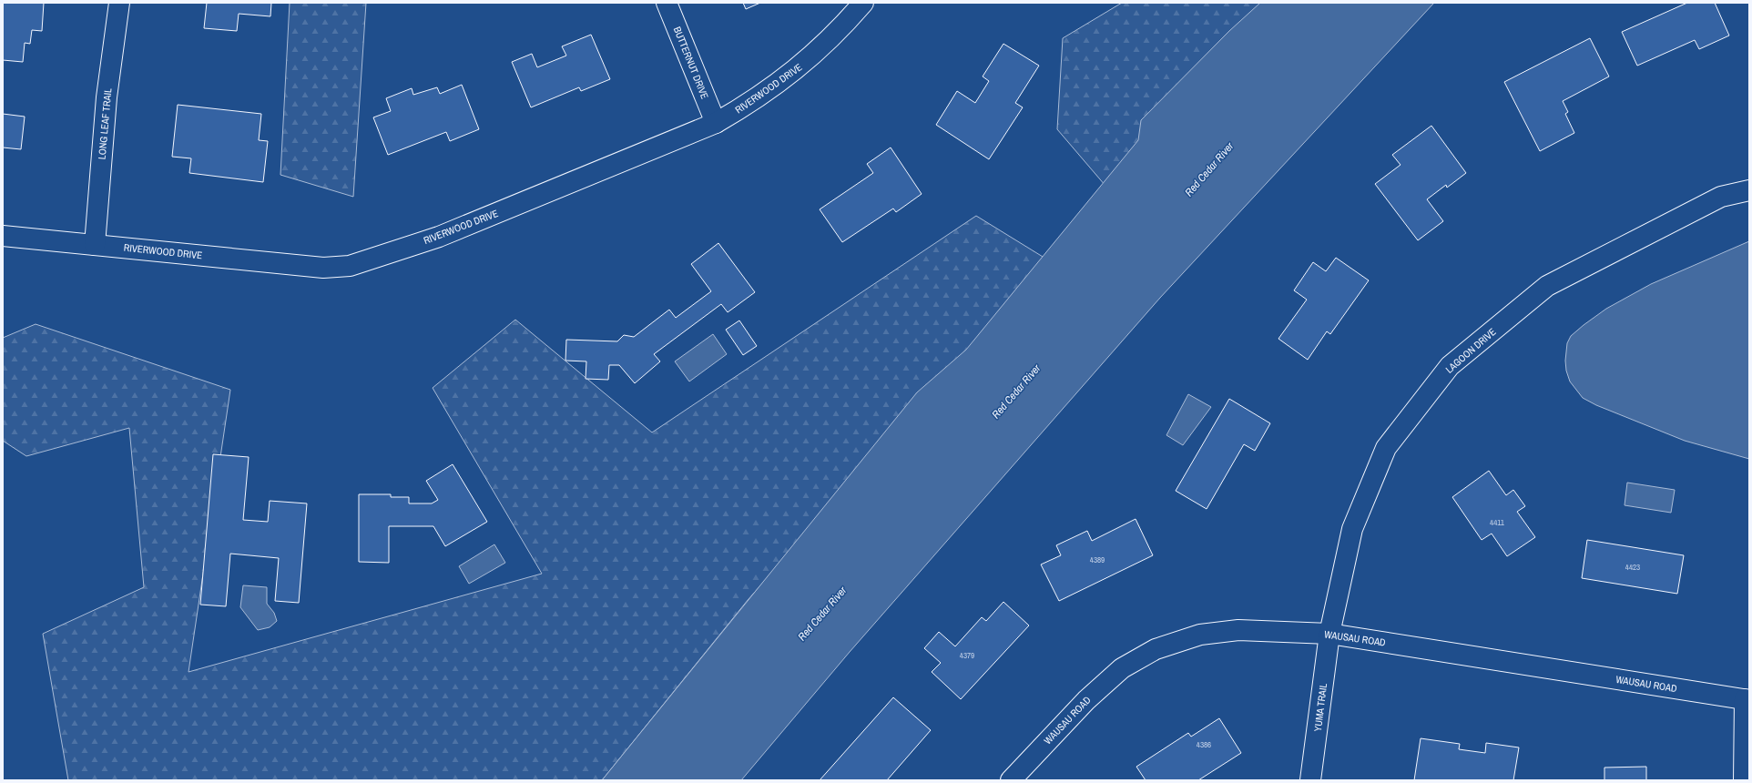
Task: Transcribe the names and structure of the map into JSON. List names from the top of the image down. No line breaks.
{"streets":{"street":["BUTTERNUT DRIVE","RIVERWOOD DRIVE","LONG LEAF TRAIL","LAGOON DRIVE","WAUSAU ROAD","YUMA TRAIL"]},"crossings":[["BUTTERNUT DRIVE","RIVERWOOD DRIVE"],["RIVERWOOD DRIVE","LONG LEAF TRAIL"],["LAGOON DRIVE","WAUSAU ROAD"],["LAGOON DRIVE","YUMA TRAIL"],["WAUSAU ROAD","YUMA TRAIL"]],"water":["Red Cedar River"],"house_numbers":["4411","4389","4423","4379","4386"]}
